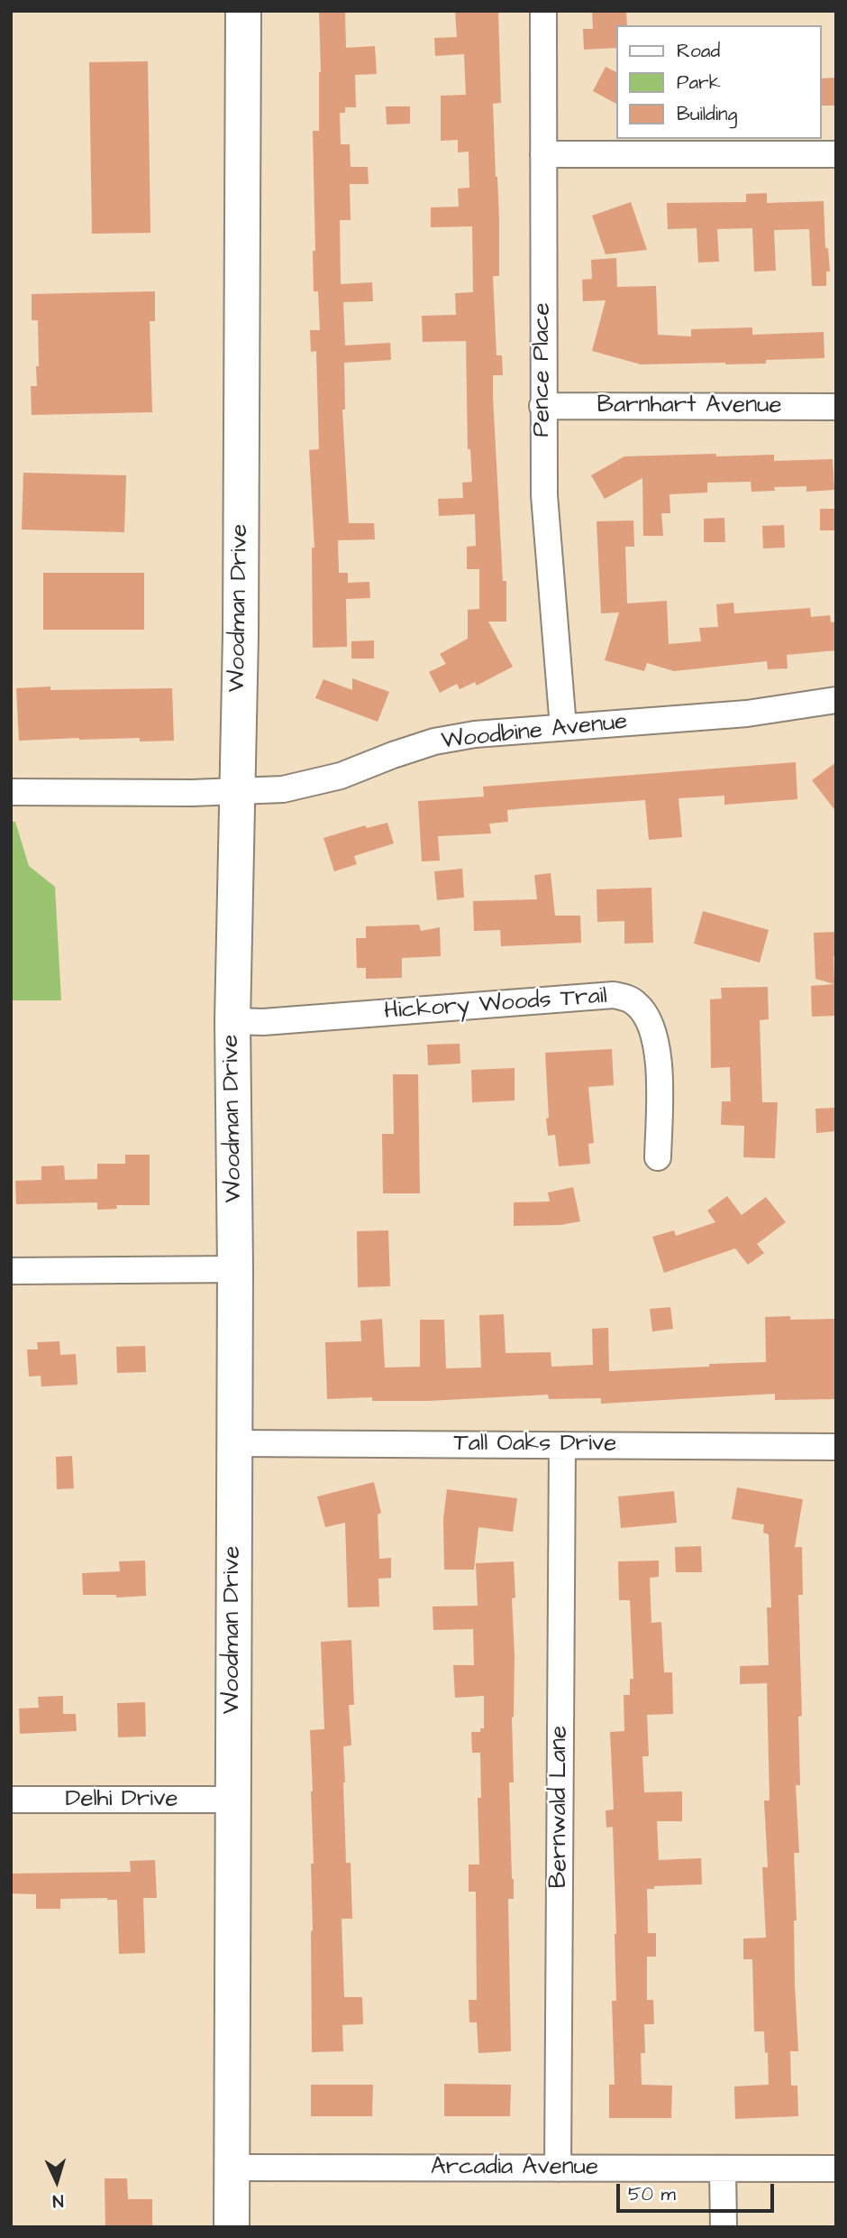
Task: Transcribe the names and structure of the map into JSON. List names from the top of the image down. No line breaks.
{"streets":{"main road":["Woodman Drive"],"street":["Pence Place","Barnhart Avenue","Woodbine Avenue","Hickory Woods Trail","Tall Oaks Drive","Delhi Drive","Bernwald Lane","Arcadia Avenue"]},"crossings":[["Pence Place","Barnhart Avenue"],["Pence Place","Woodbine Avenue"],["Woodman Drive","Woodbine Avenue"],["Woodman Drive","Hickory Woods Trail"],["Woodman Drive","Tall Oaks Drive"],["Woodman Drive","Delhi Drive"],["Woodman Drive","Arcadia Avenue"],["Tall Oaks Drive","Bernwald Lane"],["Bernwald Lane","Arcadia Avenue"]],"legend":["Road","Park","Building"],"scale_bar":"50 m","north":"bottom"}
